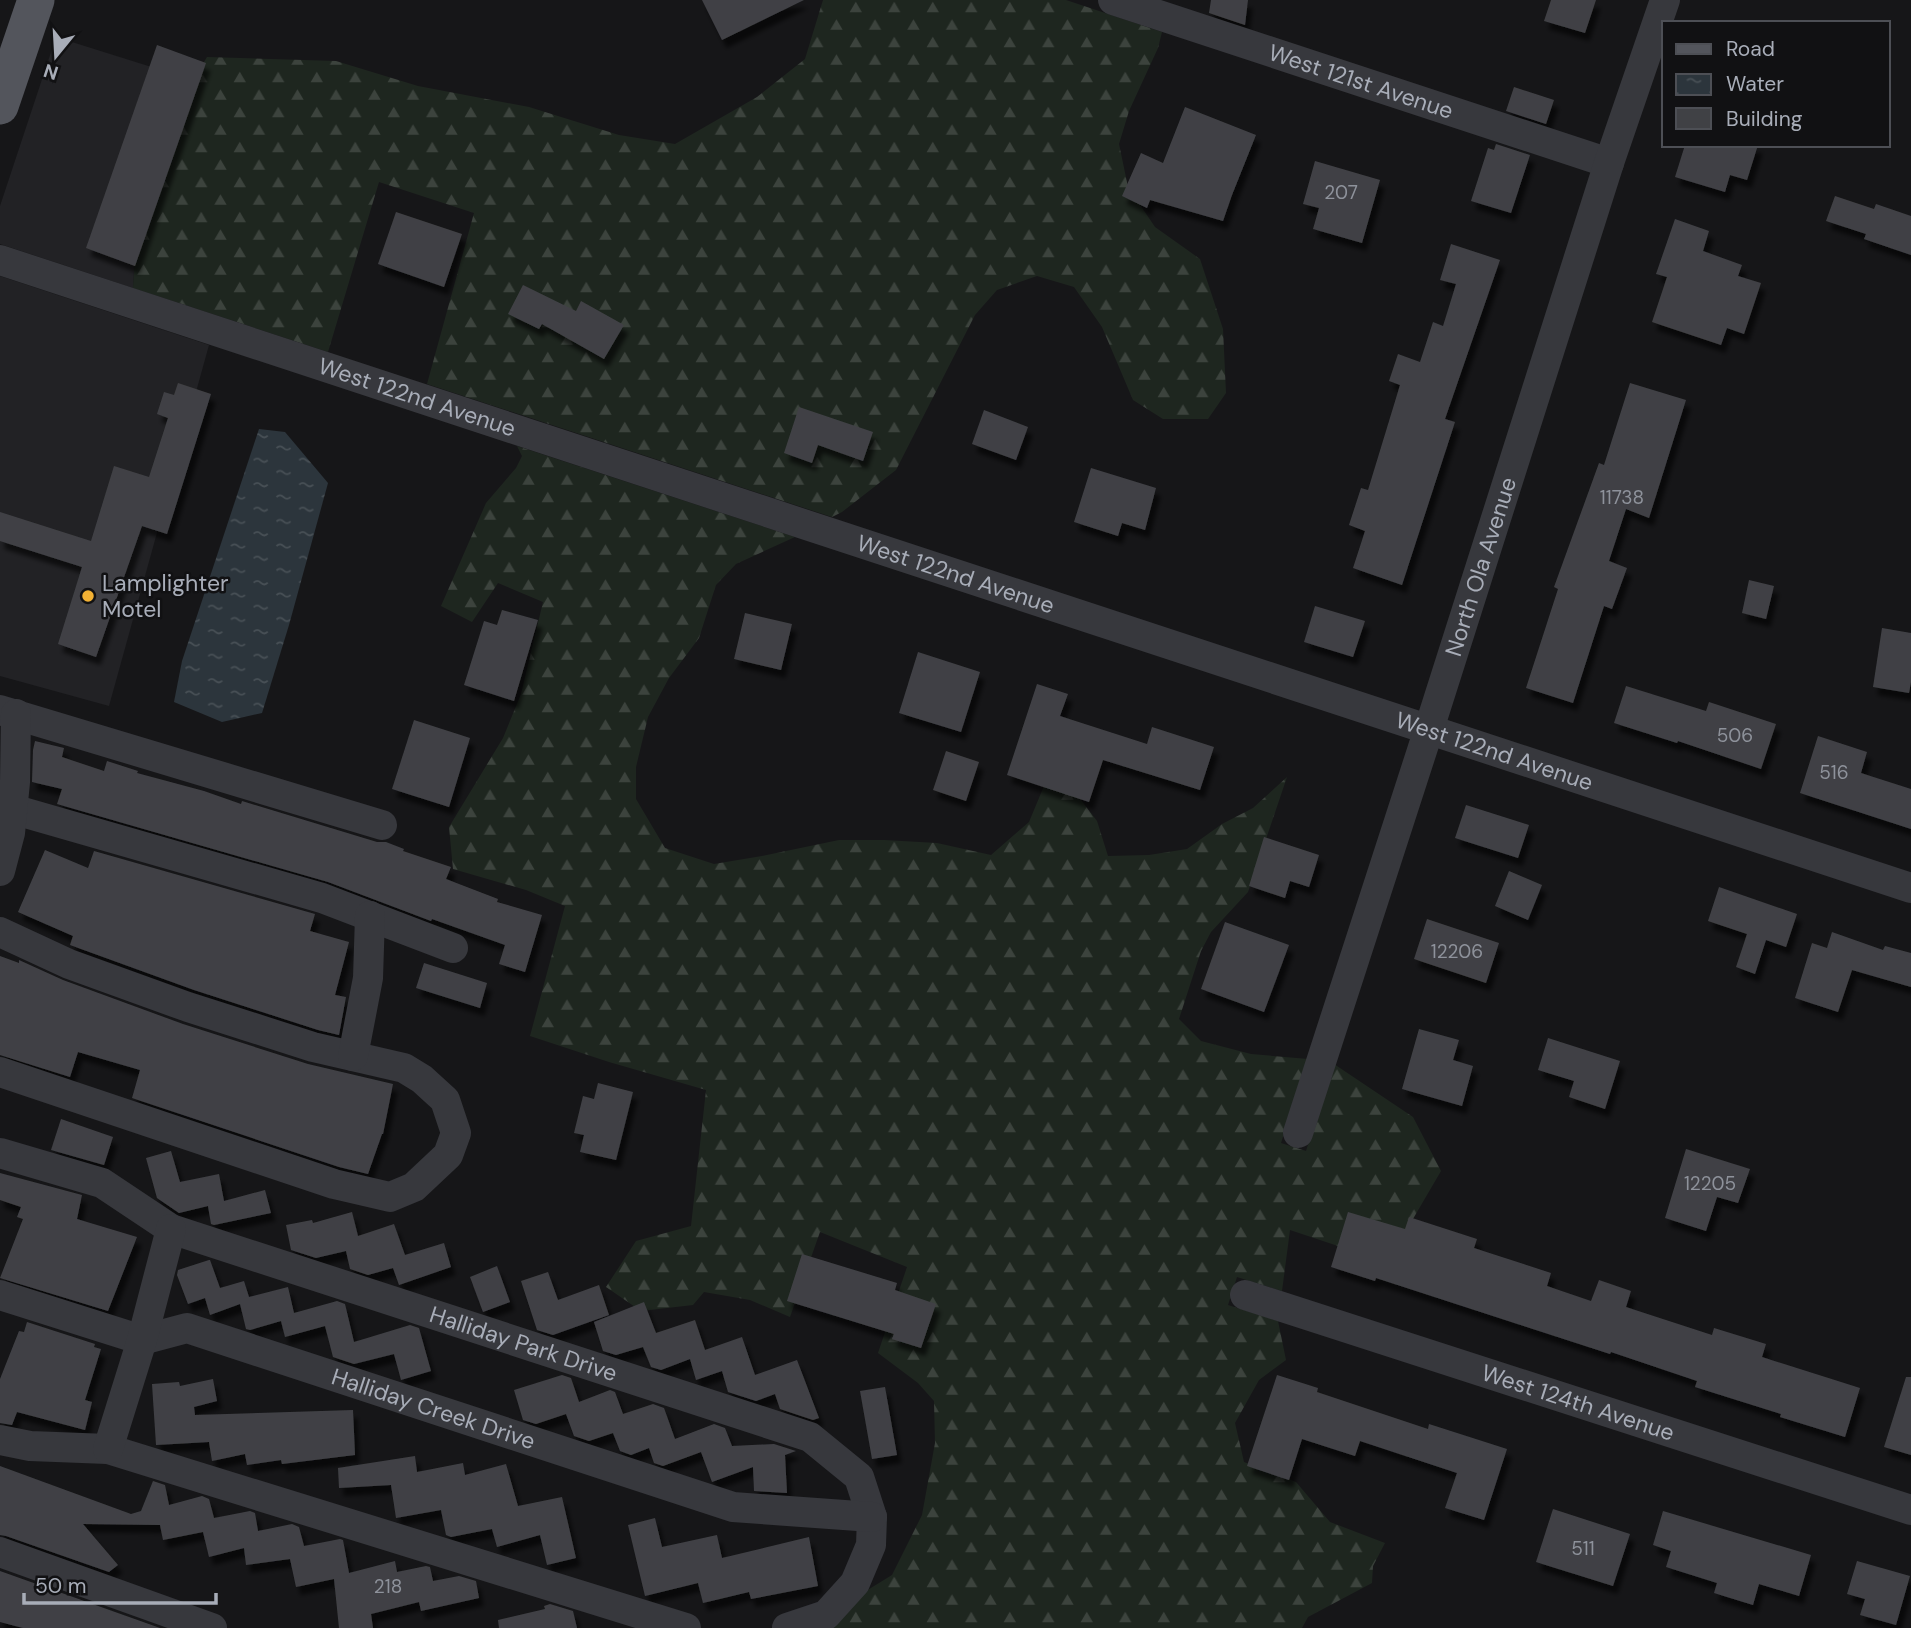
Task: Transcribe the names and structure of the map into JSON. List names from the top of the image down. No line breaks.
{"streets":{"street":["West 121st Avenue","West 122nd Avenue","North Ola Avenue","Halliday Park Drive","West 124th Avenue","Halliday Creek Drive"]},"crossings":[["West 121st Avenue","North Ola Avenue"],["West 122nd Avenue","North Ola Avenue"],["Halliday Park Drive","Halliday Creek Drive"]],"places":["Lamplighter Motel"],"house_numbers":["207","11738","506","516","12206","12205","511","218"],"legend":["Road","Water","Building"],"scale_bar":"50 m","north":"bottom"}
